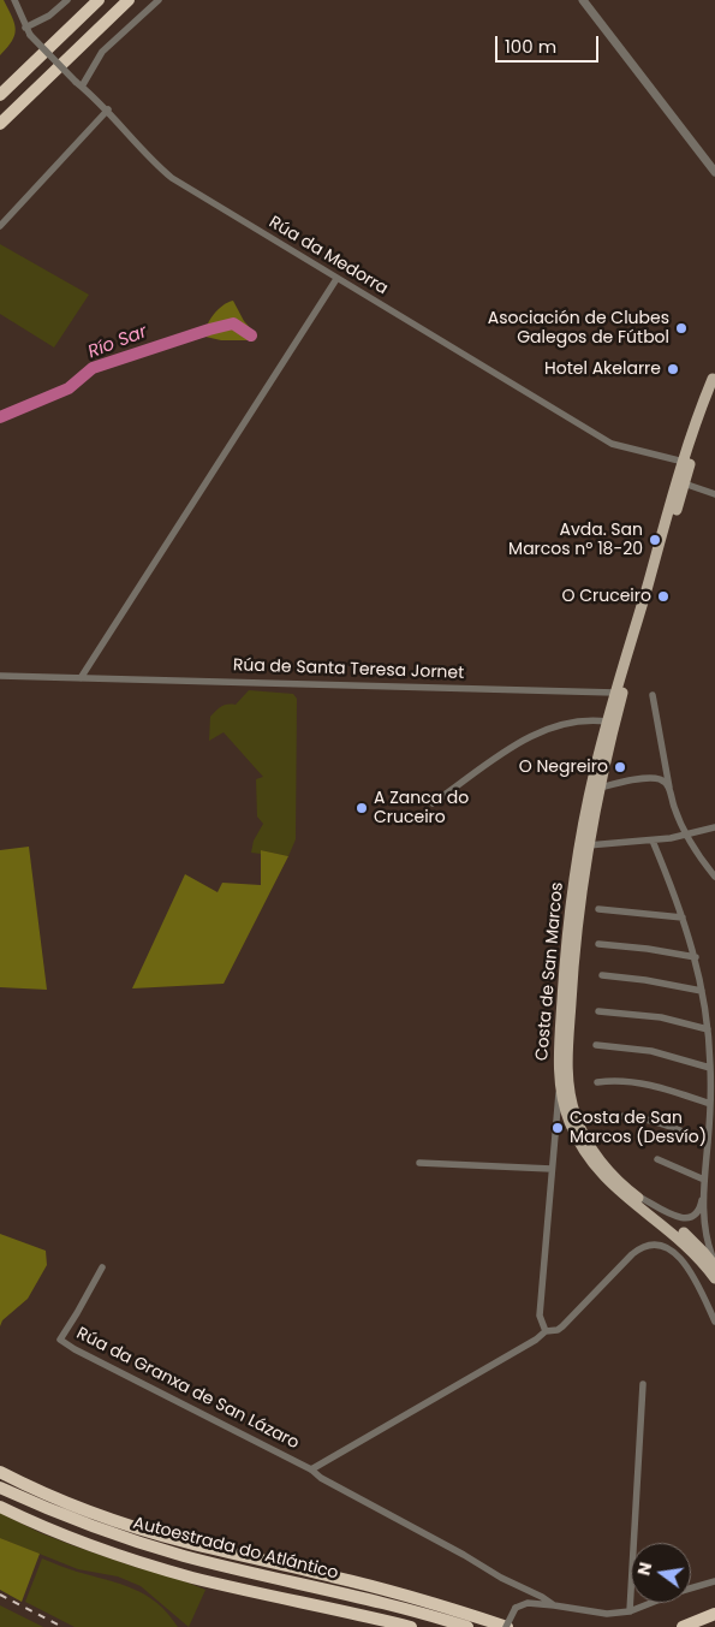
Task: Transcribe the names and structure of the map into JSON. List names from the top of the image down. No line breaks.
{"streets":{"highway":["Autoestrada do Atlántico"],"main road":["Costa de San Marcos"],"street":["Rúa da Medorra","Rúa de Santa Teresa Jornet","Rúa da Granxa de San Lázaro"]},"water":["Río Sar"],"places":["Asociación de Clubes Galegos de Fútbol","Hotel Akelarre","Avda. San Marcos nº 18-20","O Cruceiro","O Negreiro","A Zanca do Cruceiro","Costa de San Marcos (Desvío)"],"scale_bar":"100 m","north":"left"}
